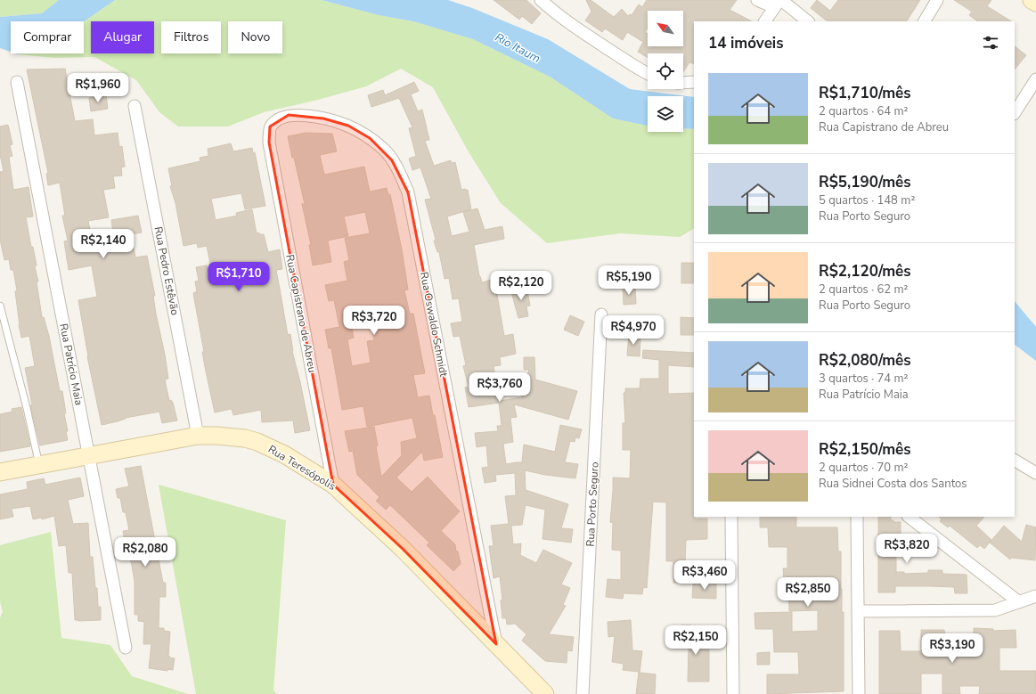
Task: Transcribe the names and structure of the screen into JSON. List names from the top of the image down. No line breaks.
{"streets":{"street":["Rua Pedro Estêvão","Rua Capistrano de Abreu","Rua Oswaldo Schmidt","Rua Patrício Maia","Rua Teresópolis","Rua Porto Seguro"]},"crossings":[["Rua Pedro Estêvão","Rua Teresópolis"],["Rua Capistrano de Abreu","Rua Oswaldo Schmidt"],["Rua Capistrano de Abreu","Rua Teresópolis"],["Rua Oswaldo Schmidt","Rua Teresópolis"],["Rua Patrício Maia","Rua Teresópolis"]],"water":["Rio Itaum"],"north":"top left","page":{"chip":["Comprar","Alugar","Filtros","Novo"],"heading":"14 imóveis","list":[{"name":"R$1,710/mês","note":"2 quartos · 64 m² · Rua Capistrano de Abreu"},{"name":"R$5,190/mês","note":"5 quartos · 148 m² · Rua Porto Seguro"},{"name":"R$2,120/mês","note":"2 quartos · 62 m² · Rua Porto Seguro"},{"name":"R$2,080/mês","note":"3 quartos · 74 m² · Rua Patrício Maia"},{"name":"R$2,150/mês","note":"2 quartos · 70 m² · Rua Sidnei Costa dos Santos"}],"price":["R$1,960","R$2,140","R$1,710","R$5,190","R$2,120","R$3,720","R$4,970","R$3,760","R$3,820","R$2,080","R$3,460","R$2,850","R$2,150","R$3,190"]}}
